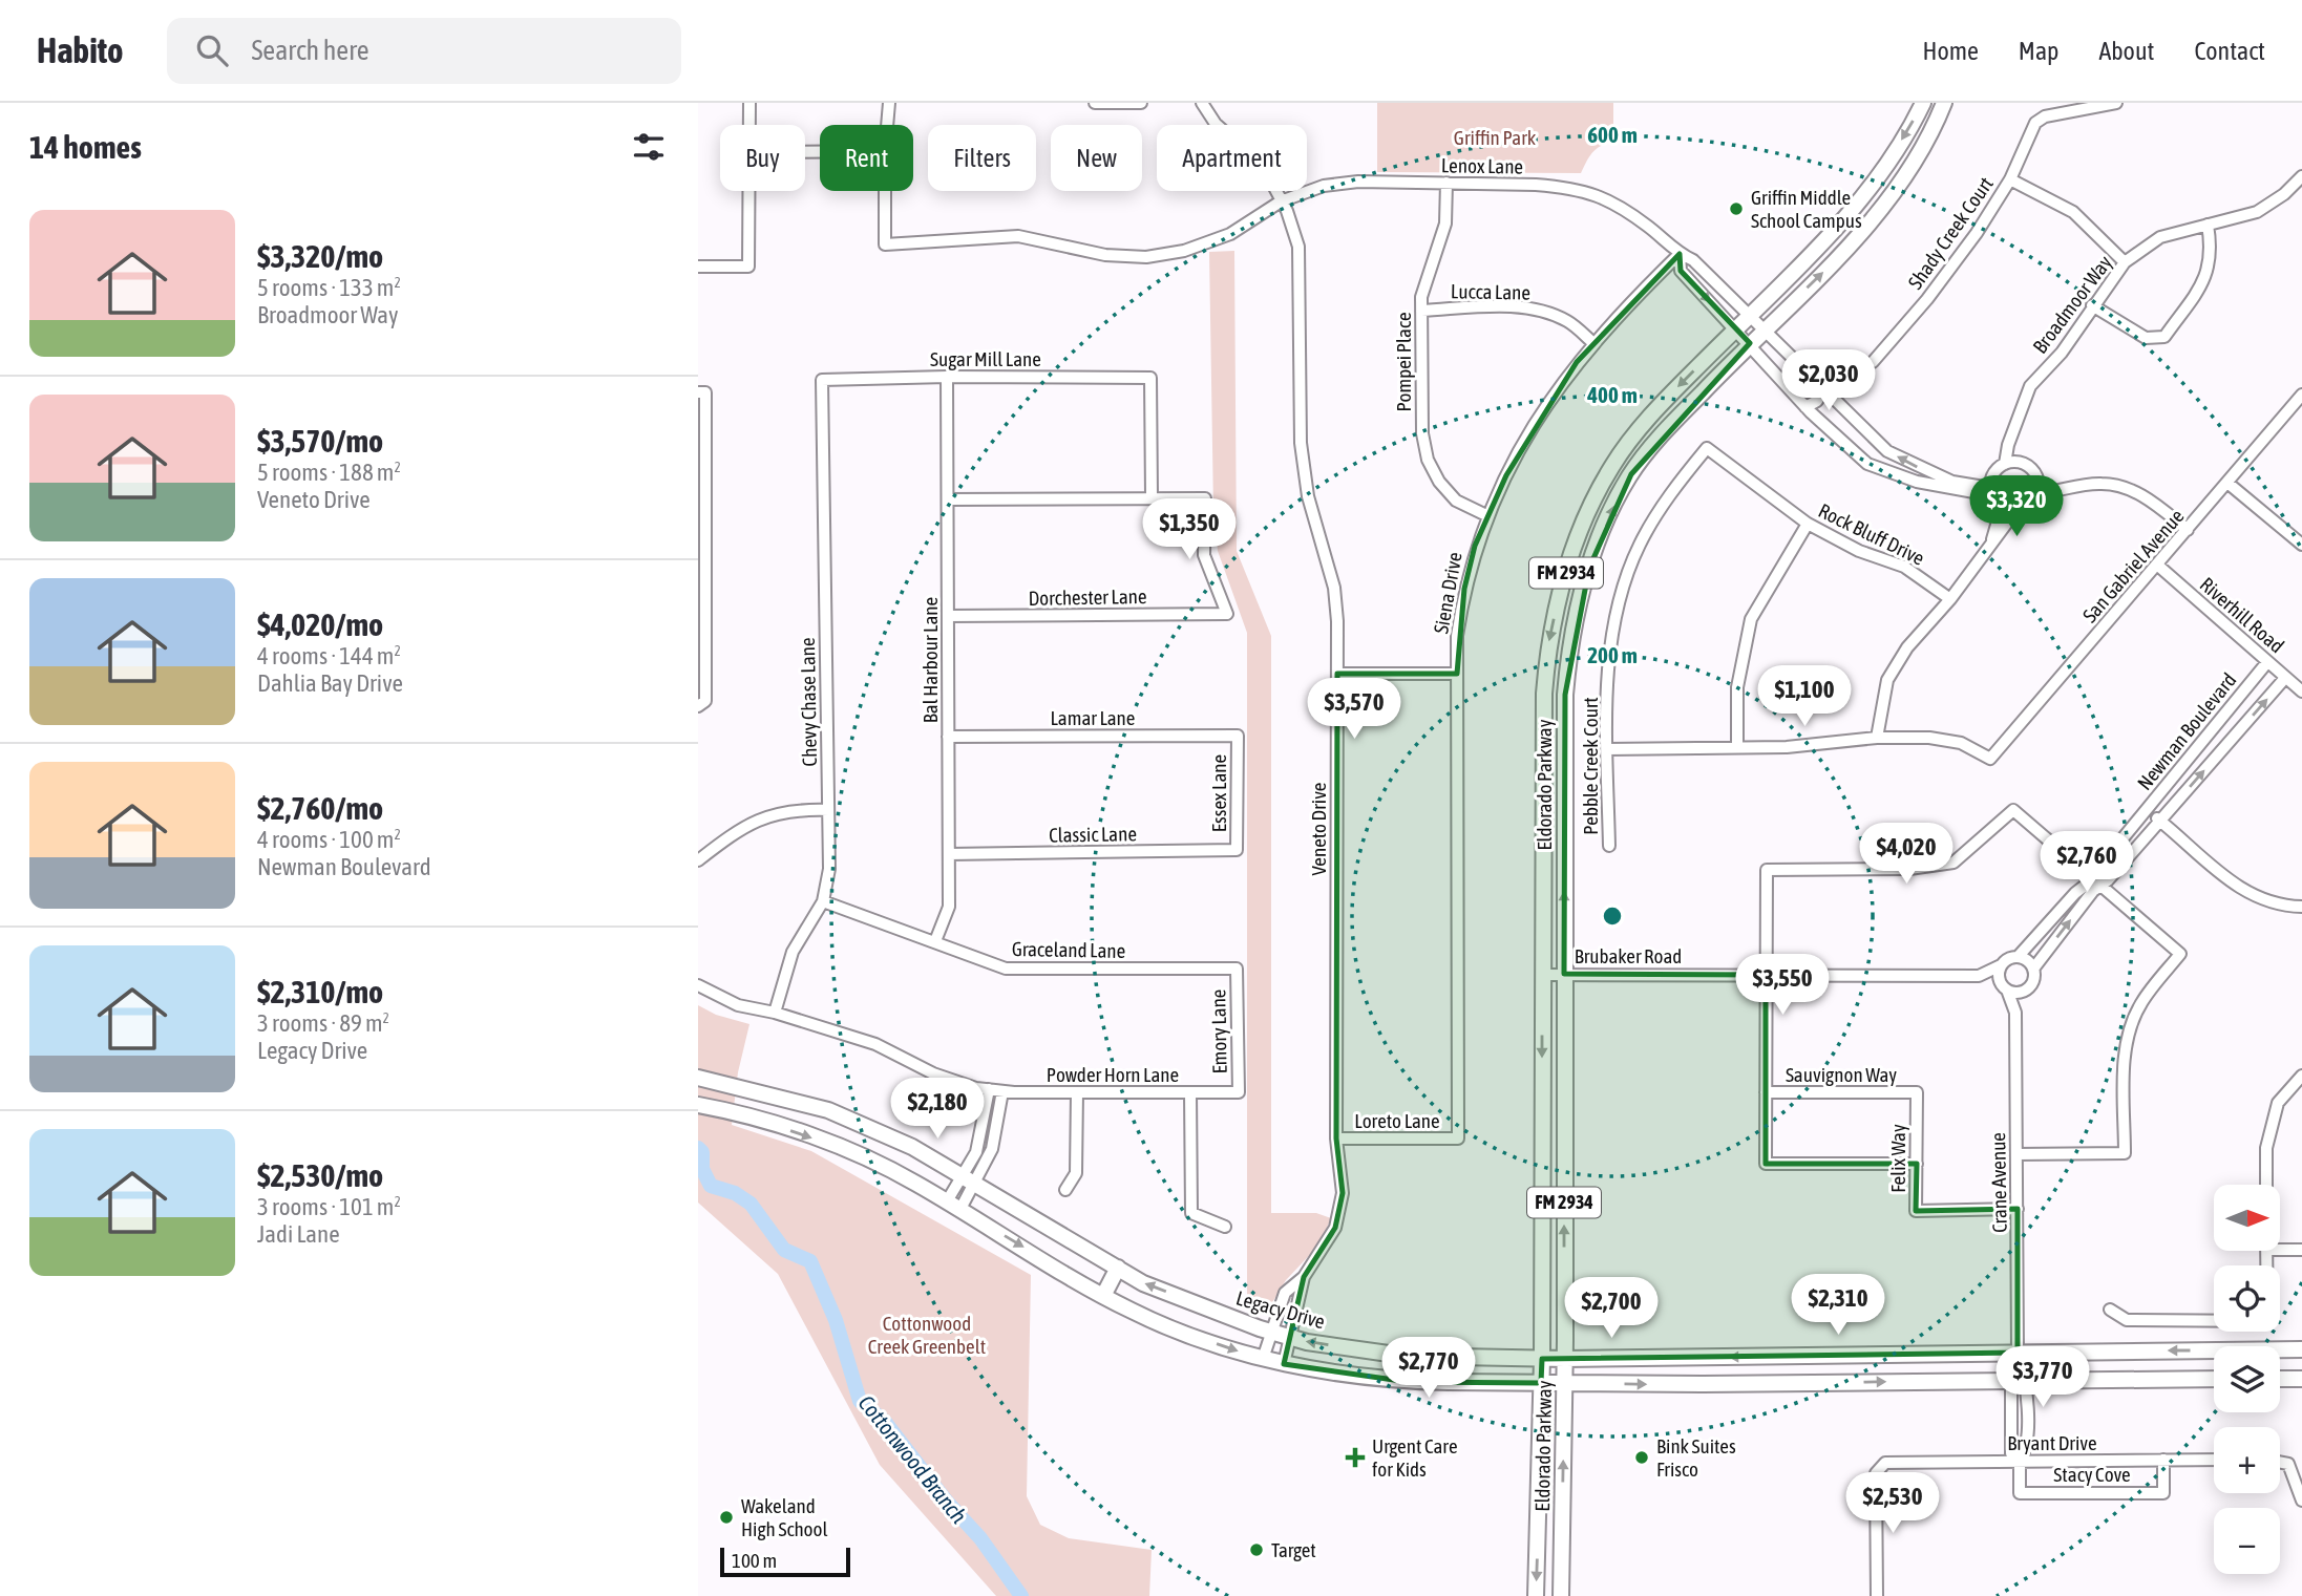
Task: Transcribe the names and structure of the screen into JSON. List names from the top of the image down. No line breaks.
{"streets":{"main road":["FM 2934","Eldorado Parkway","Legacy Drive"],"street":["Lenox Lane","Shady Creek Court","Lucca Lane","Broadmoor Way","Sugar Mill Lane","Pompei Place","Rock Bluff Drive","San Gabriel Avenue","Siena Drive","Dorchester Lane","Riverhill Road","Bal Harbour Lane","Chevy Chase Lane","Lamar Lane","Newman Boulevard","Pebble Creek Court","Essex Lane","Veneto Drive","Classic Lane","Graceland Lane","Brubaker Road","Emory Lane","Powder Horn Lane","Sauvignon Way","Loreto Lane","Felix Way","Crane Avenue","Bryant Drive","Stacy Cove"]},"crossings":[["Lenox Lane","Broadmoor Way"],["Lenox Lane","Pompei Place"],["Lenox Lane","Siena Drive"],["Lenox Lane","Eldorado Parkway"],["Lenox Lane","Veneto Drive"],["Lucca Lane","Pompei Place"],["Lucca Lane","Siena Drive"],["Sugar Mill Lane","Dorchester Lane"],["Sugar Mill Lane","Bal Harbour Lane"],["Sugar Mill Lane","Chevy Chase Lane"],["Pompei Place","Siena Drive"],["Rock Bluff Drive","Pebble Creek Court"],["San Gabriel Avenue","Riverhill Road"],["Siena Drive","Loreto Lane"],["Dorchester Lane","Bal Harbour Lane"],["Riverhill Road","Newman Boulevard"],["Bal Harbour Lane","Lamar Lane"],["Bal Harbour Lane","Classic Lane"],["Bal Harbour Lane","Graceland Lane"],["Chevy Chase Lane","Graceland Lane"],["Chevy Chase Lane","Powder Horn Lane"],["Lamar Lane","Essex Lane"],["Newman Boulevard","Brubaker Road"],["Newman Boulevard","Crane Avenue"],["Eldorado Parkway","Brubaker Road"],["Eldorado Parkway","Legacy Drive"],["Essex Lane","Classic Lane"],["Veneto Drive","Loreto Lane"],["Veneto Drive","Legacy Drive"],["Graceland Lane","Emory Lane"],["Brubaker Road","Crane Avenue"],["Emory Lane","Powder Horn Lane"],["Sauvignon Way","Felix Way"],["Felix Way","Crane Avenue"],["Crane Avenue","Legacy Drive"],["Crane Avenue","Bryant Drive"],["Crane Avenue","Stacy Cove"],["Bryant Drive","Stacy Cove"]],"water":["Cottonwood Branch"],"parks":["Griffin Park","Cottonwood Creek Greenbelt"],"places":{"other":["Griffin Middle School Campus","Bink Suites Frisco","Wakeland High School","Target"],"health":["Urgent Care for Kids"]},"scale_bar":"100 m","north":"right","page":{"header":"Habito","search":"Search here","nav":["Home","Map","About","Contact"],"heading":"14 homes","chip":["Buy","Rent","Filters","New","Apartment"],"list":[{"name":"$3,320/mo","note":"5 rooms · 133 m² · Broadmoor Way"},{"name":"$3,570/mo","note":"5 rooms · 188 m² · Veneto Drive"},{"name":"$4,020/mo","note":"4 rooms · 144 m² · Dahlia Bay Drive"},{"name":"$2,760/mo","note":"4 rooms · 100 m² · Newman Boulevard"},{"name":"$2,310/mo","note":"3 rooms · 89 m² · Legacy Drive"},{"name":"$2,530/mo","note":"3 rooms · 101 m² · Jadi Lane"}],"price":["$2,030","$3,320","$1,350","$1,100","$3,570","$4,020","$2,760","$3,550","$2,180","$2,310","$2,700","$2,770","$3,770","$2,530"],"map_buttons":["+","−"],"scale":"100 m"},"rings":["600 m","400 m","200 m"]}
